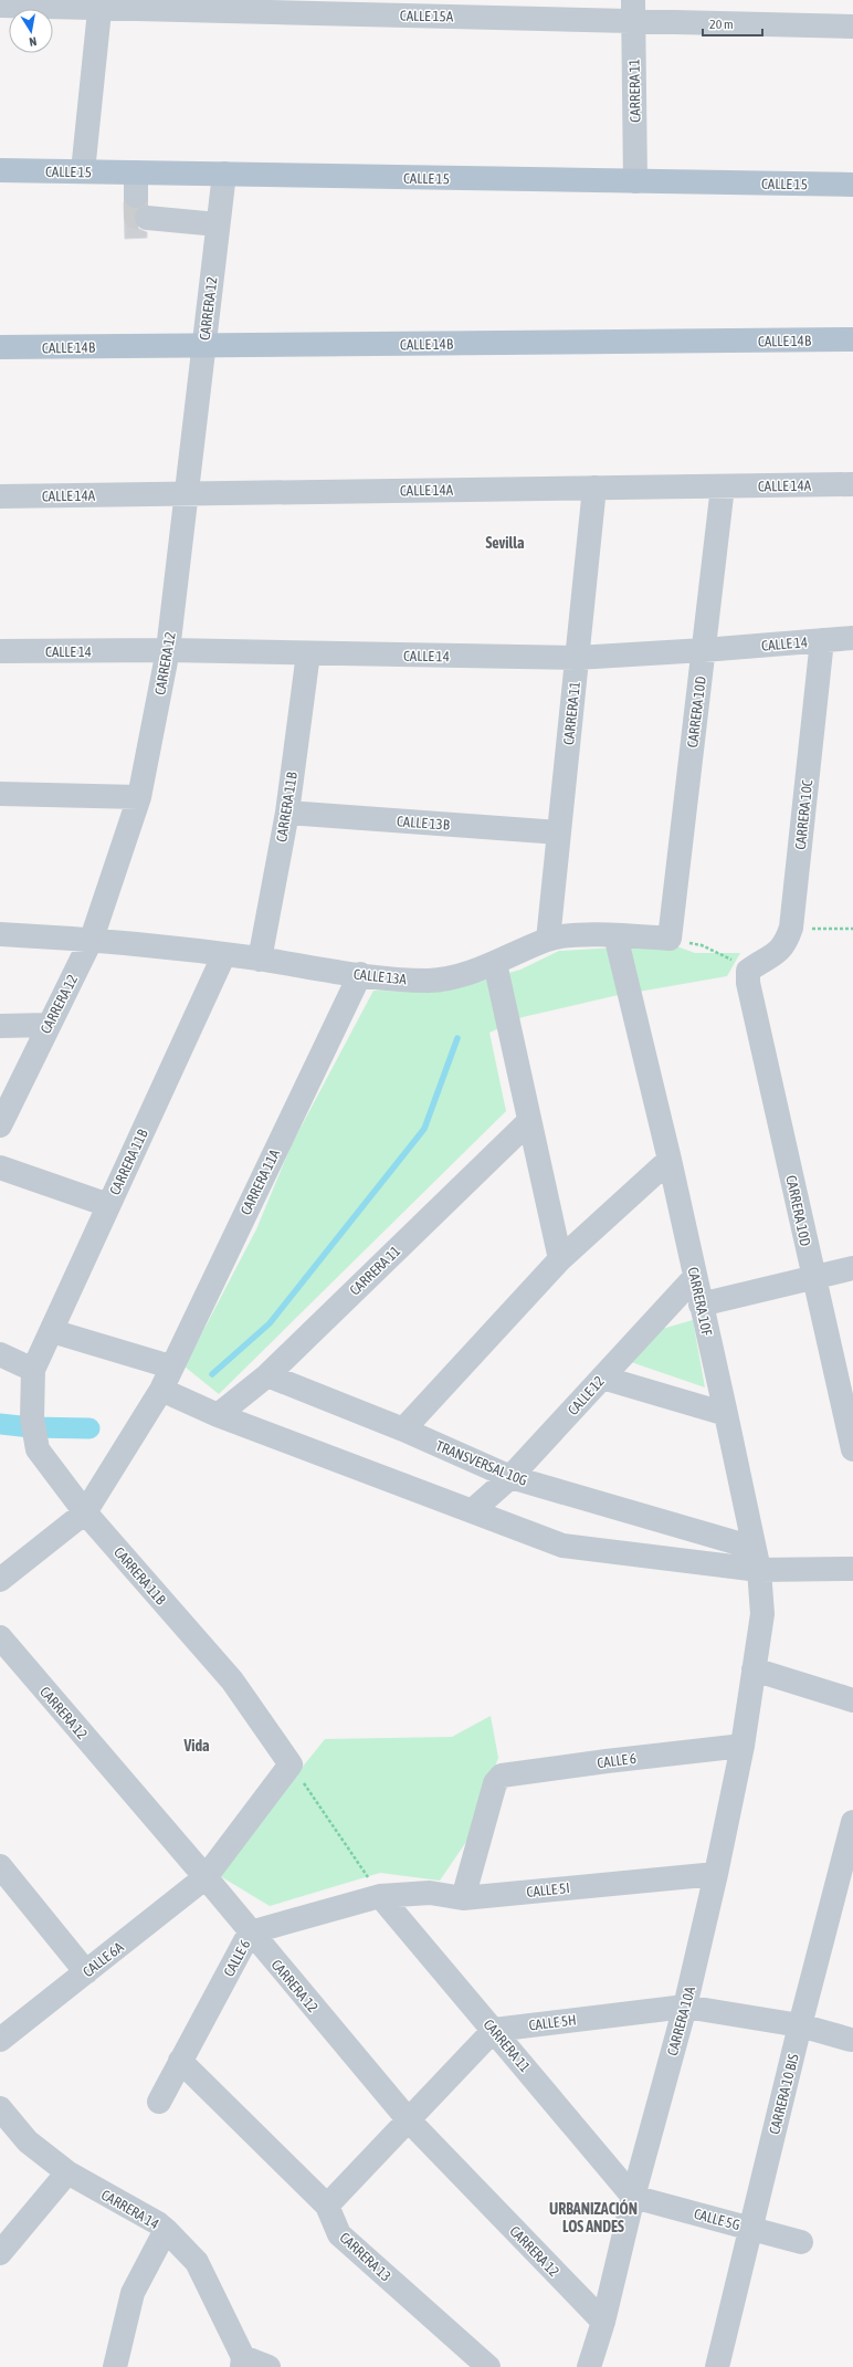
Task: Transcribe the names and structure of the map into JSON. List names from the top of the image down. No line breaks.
{"streets":{"main road":["CALLE 15","CALLE 14B"],"street":["CALLE 15A","CARRERA 11","CARRERA 12","CALLE 14A","CALLE 14","CARRERA 10D","CARRERA 11B","CARRERA 10C","CALLE 13B","CALLE 13A","CARRERA 11A","CARRERA 10F","CALLE 12","TRANSVERSAL 10G","CALLE 6","CALLE 5I","CALLE 6A","CARRERA 10A","CALLE 5H","CARRERA 10 BIS","CARRERA 14","CALLE 5G","CARRERA 13"]},"crossings":[["CALLE 15A","CARRERA 11"],["CARRERA 11","CALLE 15"],["CARRERA 11","CALLE 14A"],["CARRERA 11","CALLE 14"],["CARRERA 11","CALLE 13B"],["CARRERA 11","CALLE 13A"],["CARRERA 11","TRANSVERSAL 10G"],["CARRERA 11","CALLE 6"],["CARRERA 11","CALLE 5I"],["CARRERA 11","CARRERA 10A"],["CARRERA 11","CALLE 5H"],["CARRERA 11","CALLE 5G"],["CALLE 15","CARRERA 12"],["CARRERA 12","CALLE 14B"],["CARRERA 12","CALLE 14A"],["CARRERA 12","CALLE 14"],["CARRERA 12","CALLE 13A"],["CARRERA 12","CALLE 6"],["CARRERA 12","CALLE 6A"],["CARRERA 12","CARRERA 10A"],["CALLE 14A","CARRERA 10D"],["CALLE 14","CARRERA 10D"],["CALLE 14","CARRERA 11B"],["CALLE 14","CARRERA 10C"],["CARRERA 10D","CARRERA 10C"],["CARRERA 10D","CALLE 13A"],["CARRERA 11B","CALLE 13B"],["CARRERA 11B","CALLE 13A"],["CARRERA 11B","CARRERA 11A"],["CALLE 13A","CARRERA 11A"],["CALLE 13A","CARRERA 10F"],["CARRERA 10F","CALLE 12"],["CARRERA 10F","TRANSVERSAL 10G"],["CARRERA 10F","CARRERA 10A"],["CALLE 12","TRANSVERSAL 10G"],["CALLE 6","CALLE 5I"],["CALLE 6","CARRERA 10A"],["CALLE 6","CARRERA 13"],["CALLE 5I","CARRERA 10A"],["CARRERA 10A","CALLE 5H"],["CARRERA 10A","CALLE 5G"],["CALLE 5H","CARRERA 10 BIS"],["CARRERA 10 BIS","CALLE 5G"]],"districts":["Sevilla","Vida","URBANIZACIÓN LOS ANDES"],"scale_bar":"20 m","north":"bottom"}
